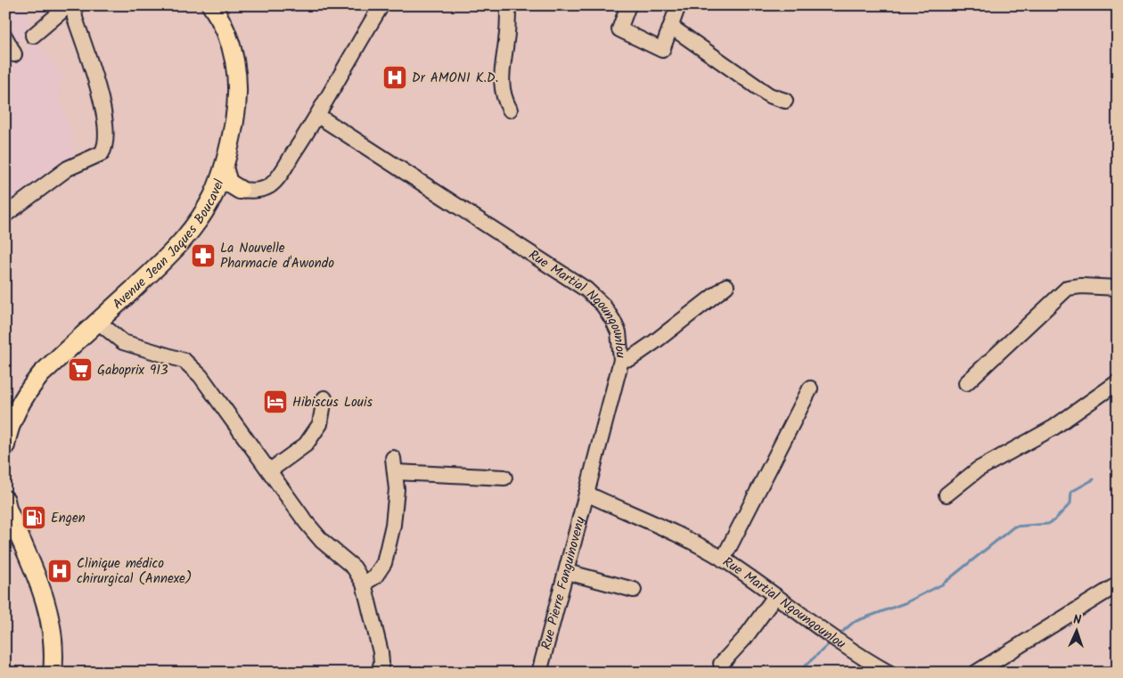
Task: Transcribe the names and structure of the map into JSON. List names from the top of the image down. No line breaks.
{"streets":{"main road":["Avenue Jean Jaques Boucavel"],"street":["Rue Martial Ngoungounlou","Rue Pierre Fanguinoveny"]},"crossings":[["Rue Martial Ngoungounlou","Rue Pierre Fanguinoveny"]],"places":{"hospital":["Dr AMONI K.D.","Clinique médico chirurgical (Annexe)"],"pharmacy":["La Nouvelle Pharmacie d'Awondo"],"supermarket":["Gaboprix 913"],"hotel":["Hibiscus Louis"],"fuel station":["Engen"]},"north":"top"}
